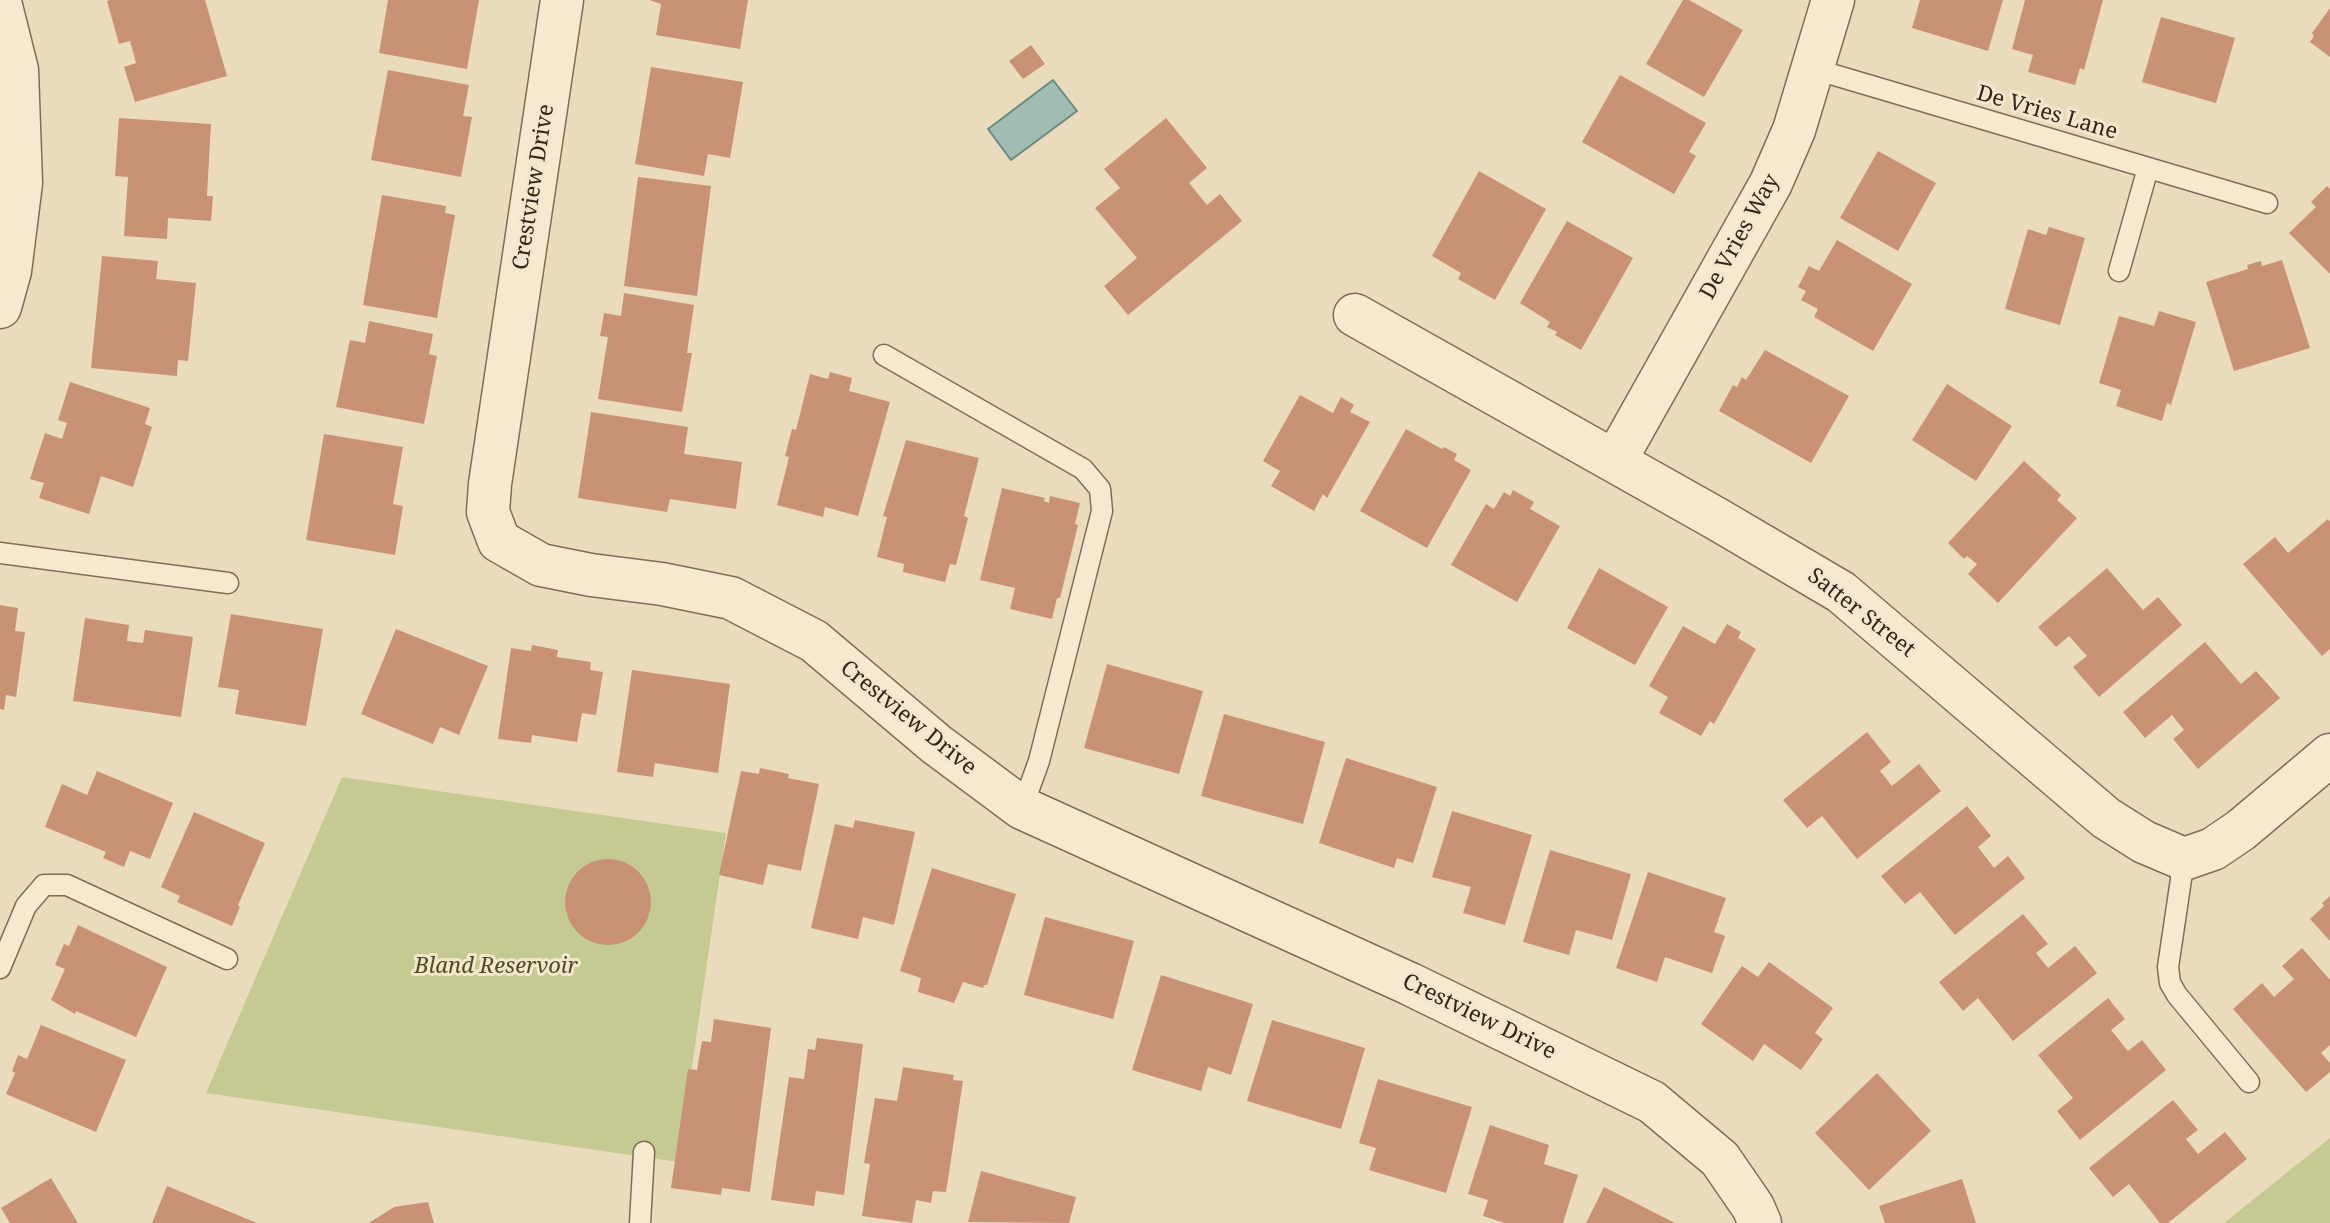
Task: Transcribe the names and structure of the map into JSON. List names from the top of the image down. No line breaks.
{"streets":{"street":["Crestview Drive","De Vries Way","Satter Street"],"lane":["De Vries Lane"]},"crossings":[["De Vries Lane","De Vries Way"],["De Vries Way","Satter Street"]],"parks":["Bland Reservoir"]}
